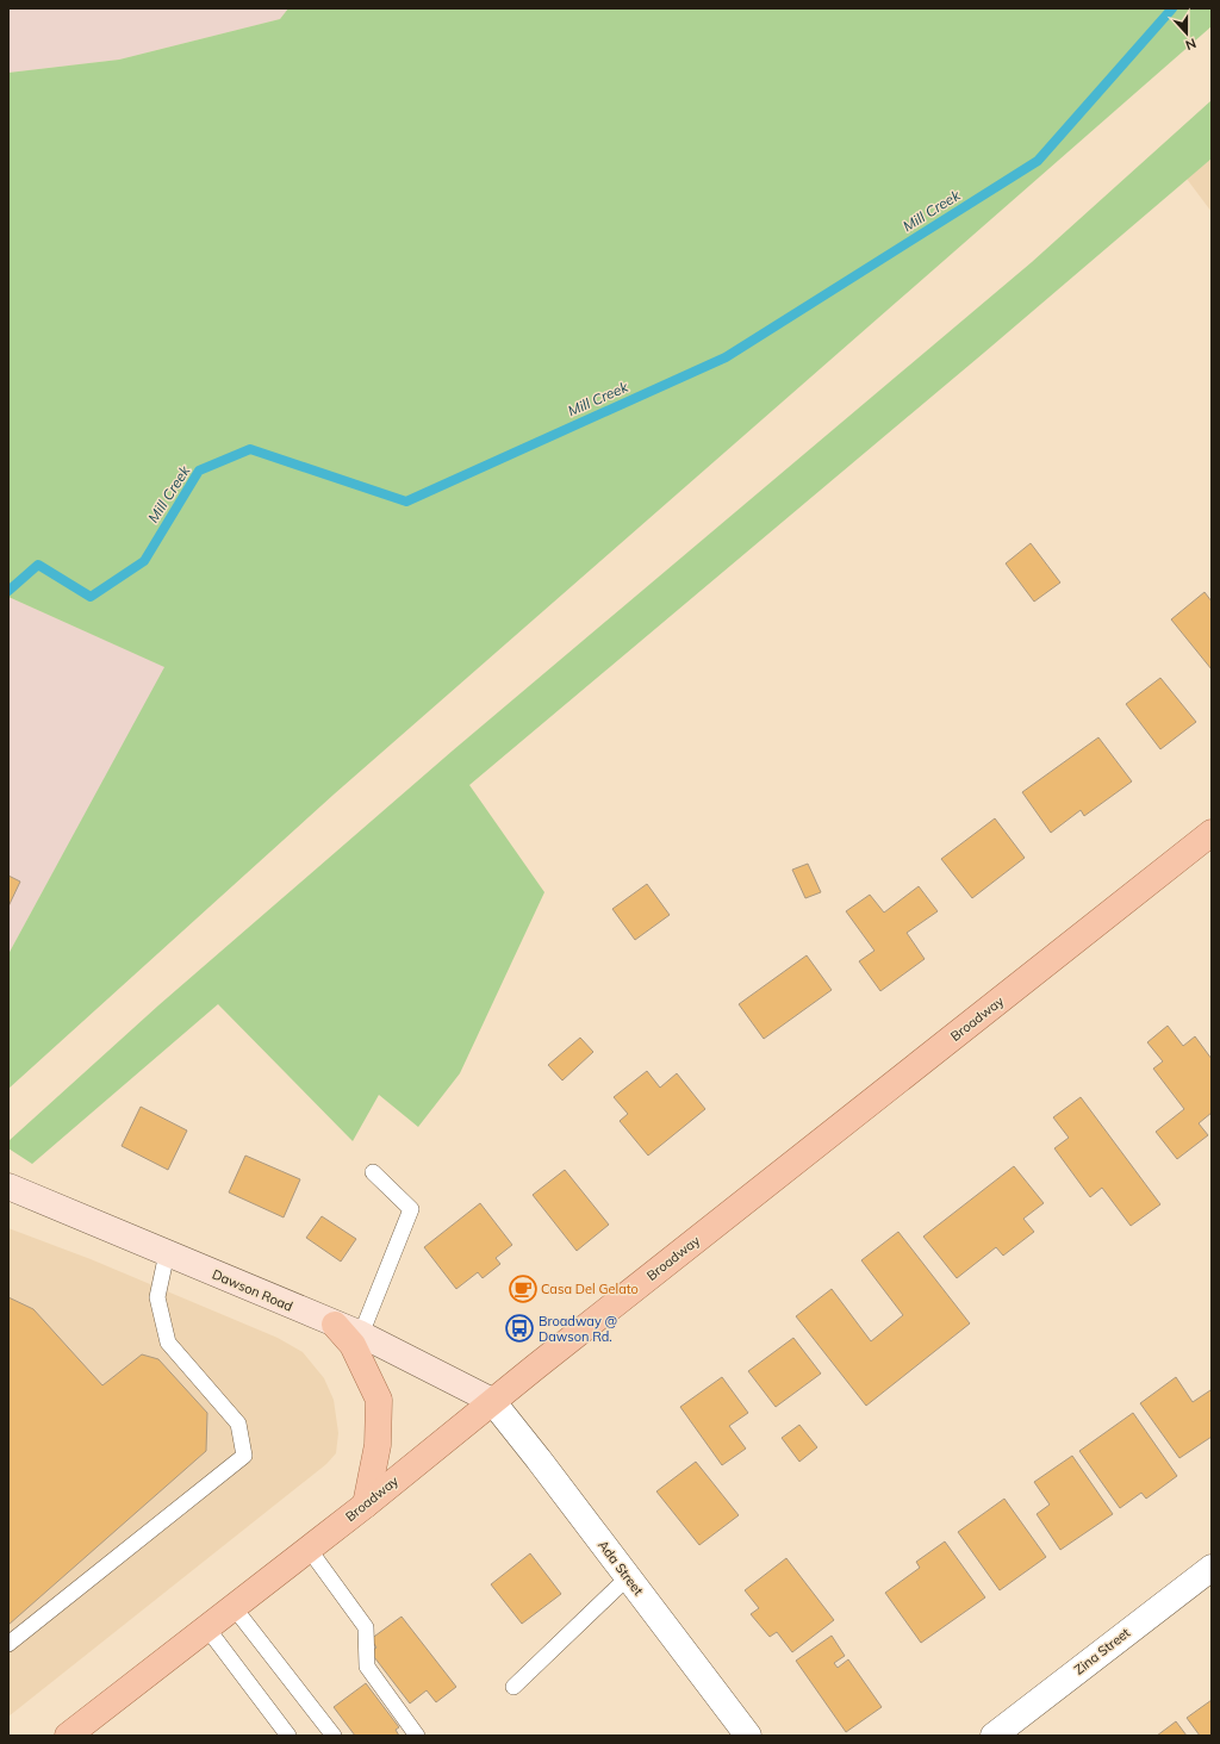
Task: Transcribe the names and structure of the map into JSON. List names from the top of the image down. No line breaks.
{"streets":{"main road":["Broadway"],"street":["Dawson Road","Ada Street","Zina Street"]},"crossings":[["Broadway","Dawson Road"],["Broadway","Ada Street"],["Dawson Road","Ada Street"]],"water":["Mill Creek"],"places":{"cafe":["Casa Del Gelato"],"bus stop":["Broadway @ Dawson Rd."]},"north":"bottom"}
